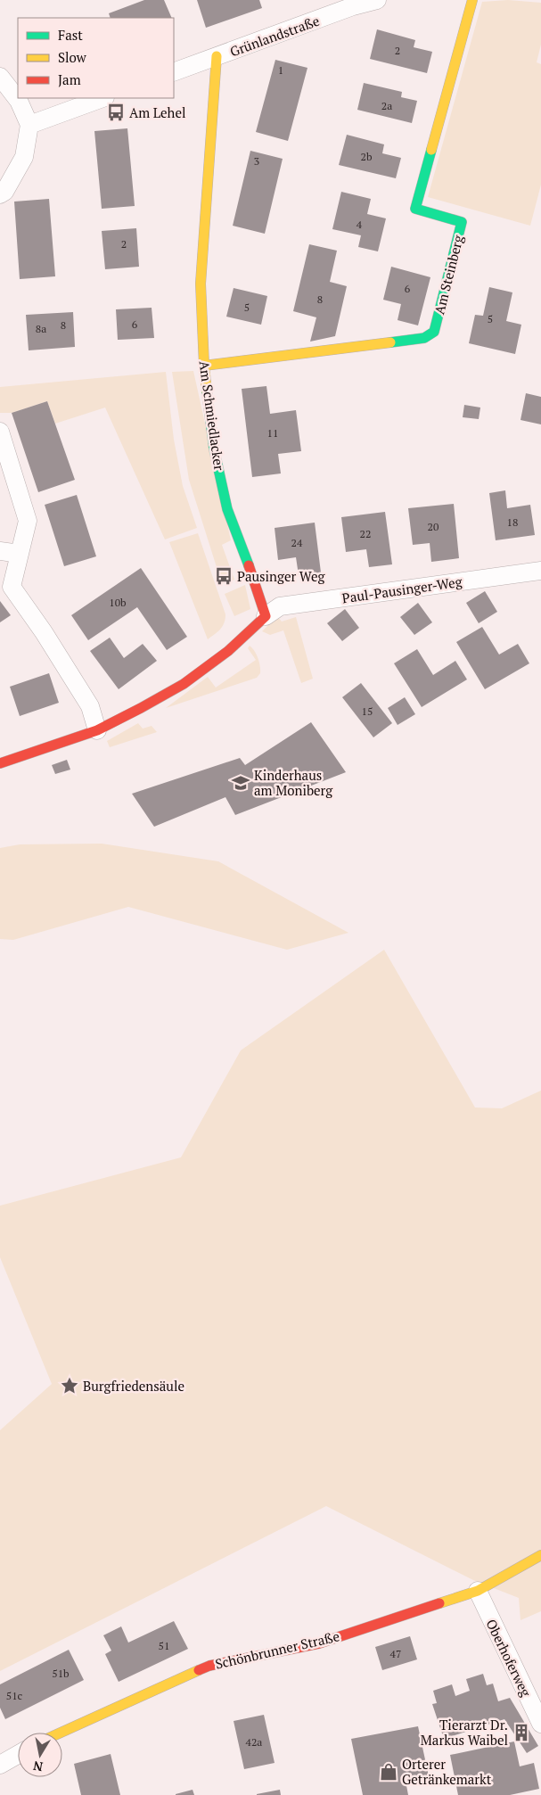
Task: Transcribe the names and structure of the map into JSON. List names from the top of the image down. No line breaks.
{"streets":{"street":["Grünlandstraße","Am Steinberg","Am Schmiedlacker","Paul-Pausinger-Weg","Schönbrunner Straße","Oberhoferweg"]},"crossings":[["Grünlandstraße","Am Schmiedlacker"],["Am Steinberg","Am Schmiedlacker"],["Am Schmiedlacker","Paul-Pausinger-Weg"],["Schönbrunner Straße","Oberhoferweg"]],"places":{"bus stop":["Am Lehel","Pausinger Weg"],"school or university":["Kinderhaus am Moniberg"],"place":["Burgfriedensäule"],"building":["Tierarzt Dr. Markus Waibel"],"shop":["Orterer Getränkemarkt"]},"house_numbers":["2","1","2a","2b","3","4","2","6","8","5","5","6","8","8a","11","18","20","22","24","10b","15","51","47","51b","51c","42a"],"legend":["Fast","Slow","Jam"],"north":"bottom"}
